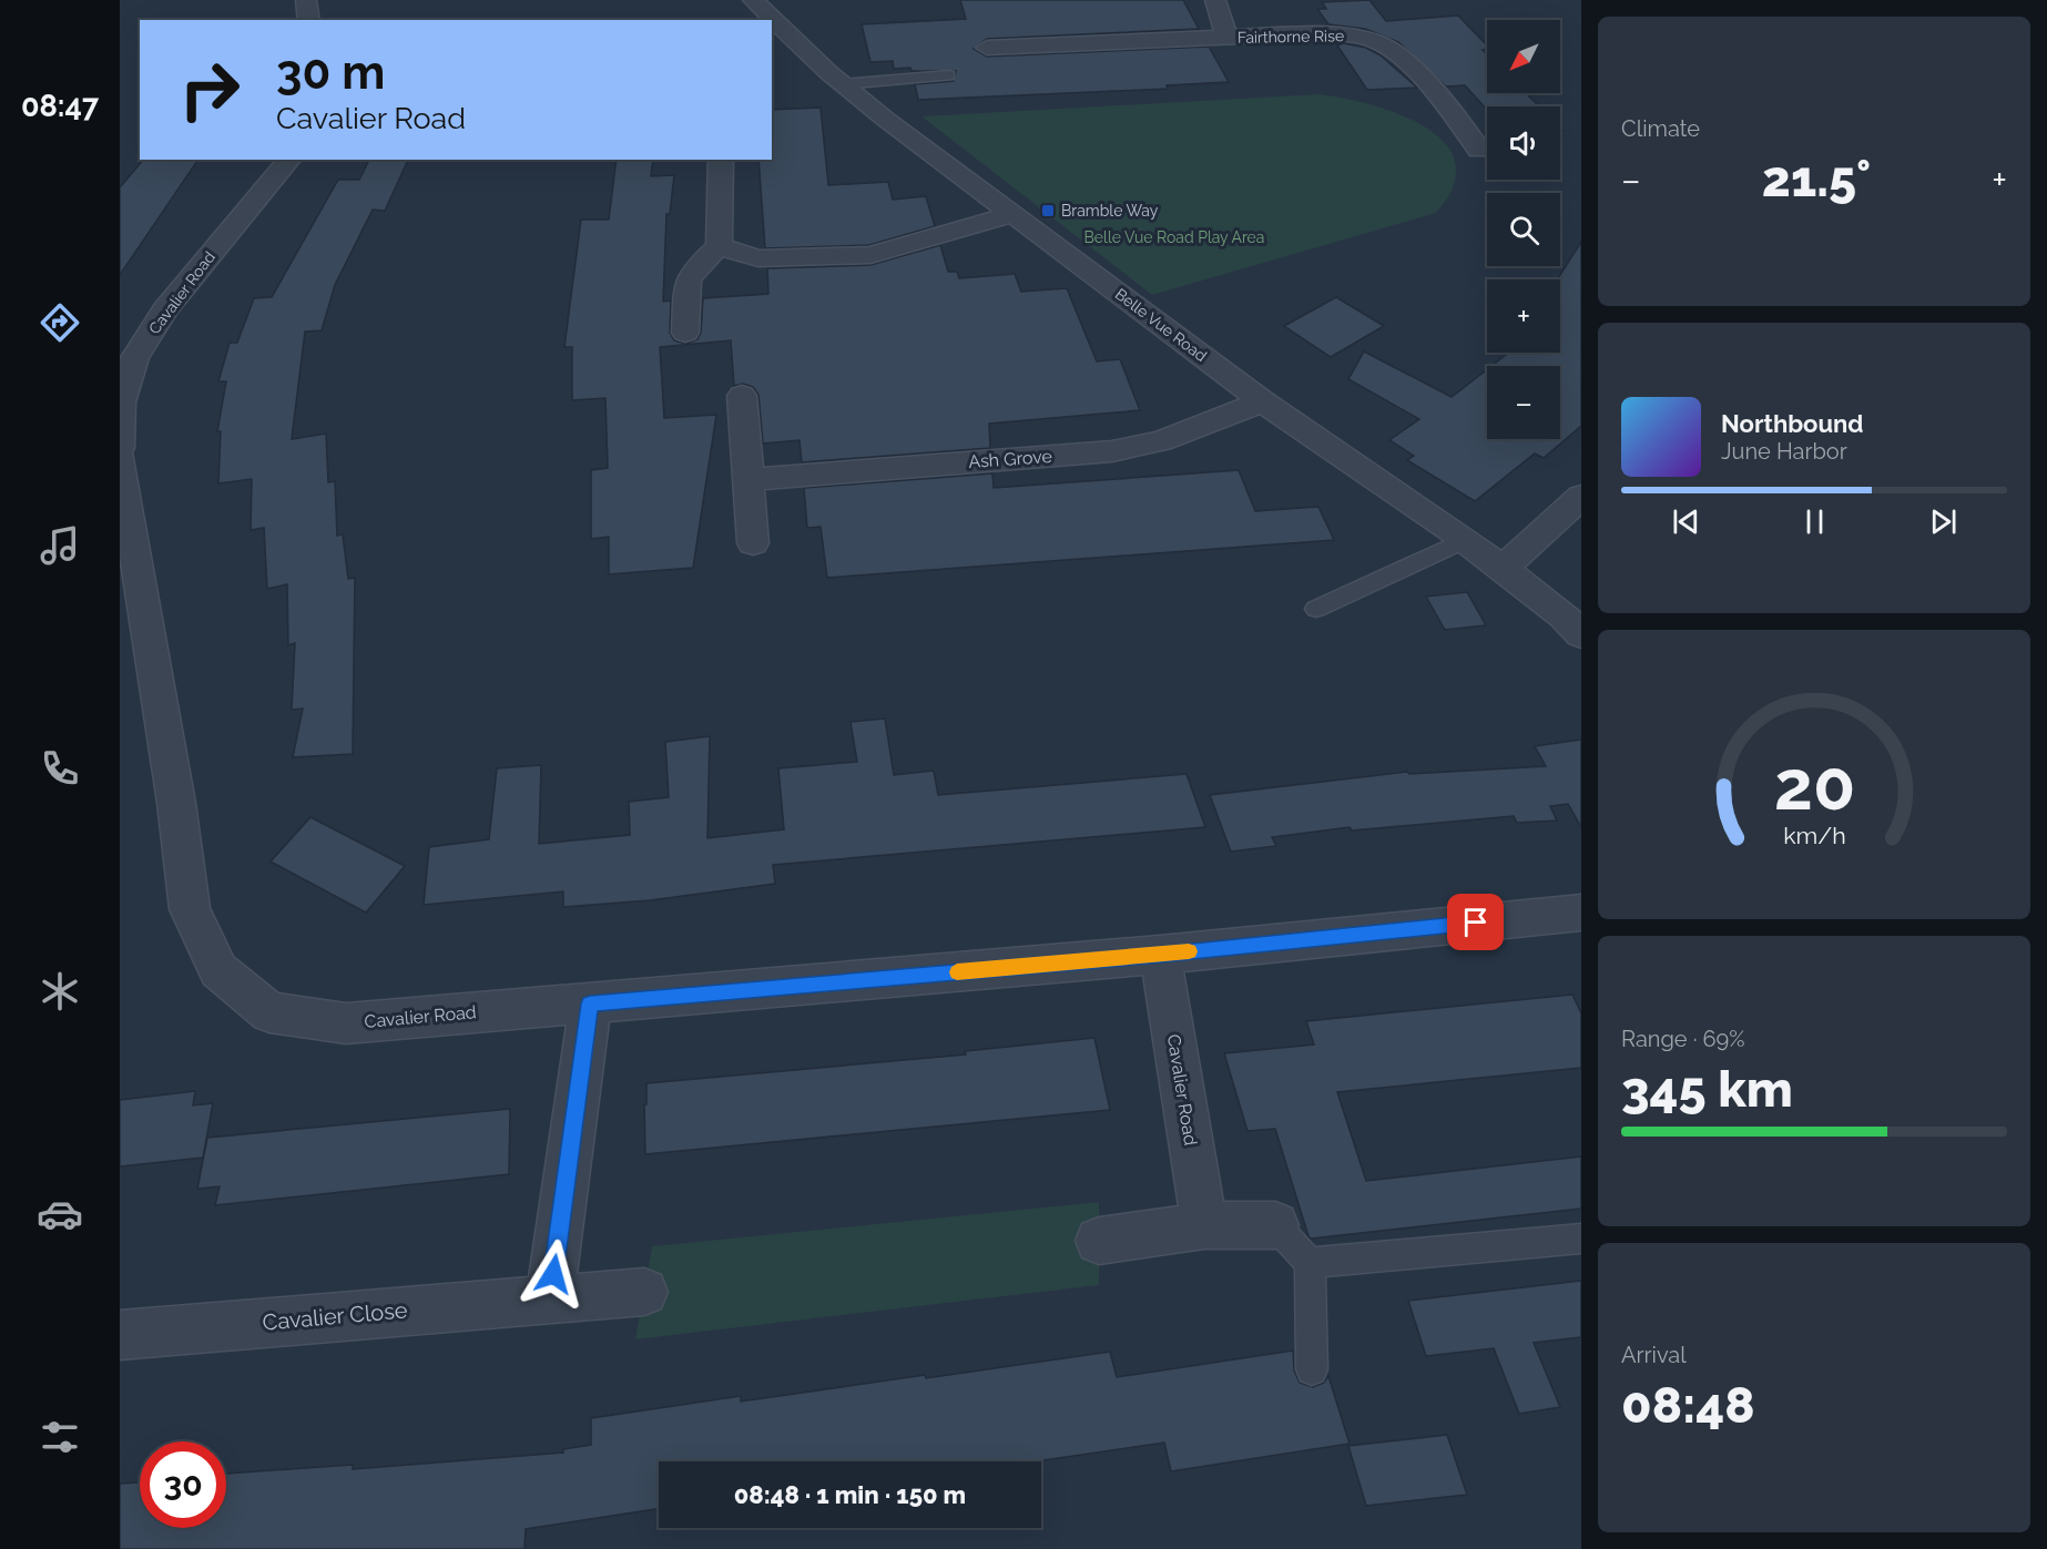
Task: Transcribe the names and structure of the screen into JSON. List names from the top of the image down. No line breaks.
{"streets":{"street":["Fairthorne Rise","Cavalier Road","Belle Vue Road","Ash Grove","Cavalier Close"]},"crossings":[["Belle Vue Road","Ash Grove"]],"parks":["Belle Vue Road Play Area"],"places":{"transit":["Bramble Way"]},"north":"bottom left","page":{"tabs":"08:47","tile":["Climate",["Range · 69%","345 km"],["Arrival","08:48"]],"map_buttons":["+","−"],"turn":["30 m","Cavalier Road"],"heat":["−","21.5°","+"],"song":["Northbound","June Harbor"],"limit":"30","trip":"08:48 · 1 min · 150 m","gauge":["20","km/h"]}}
